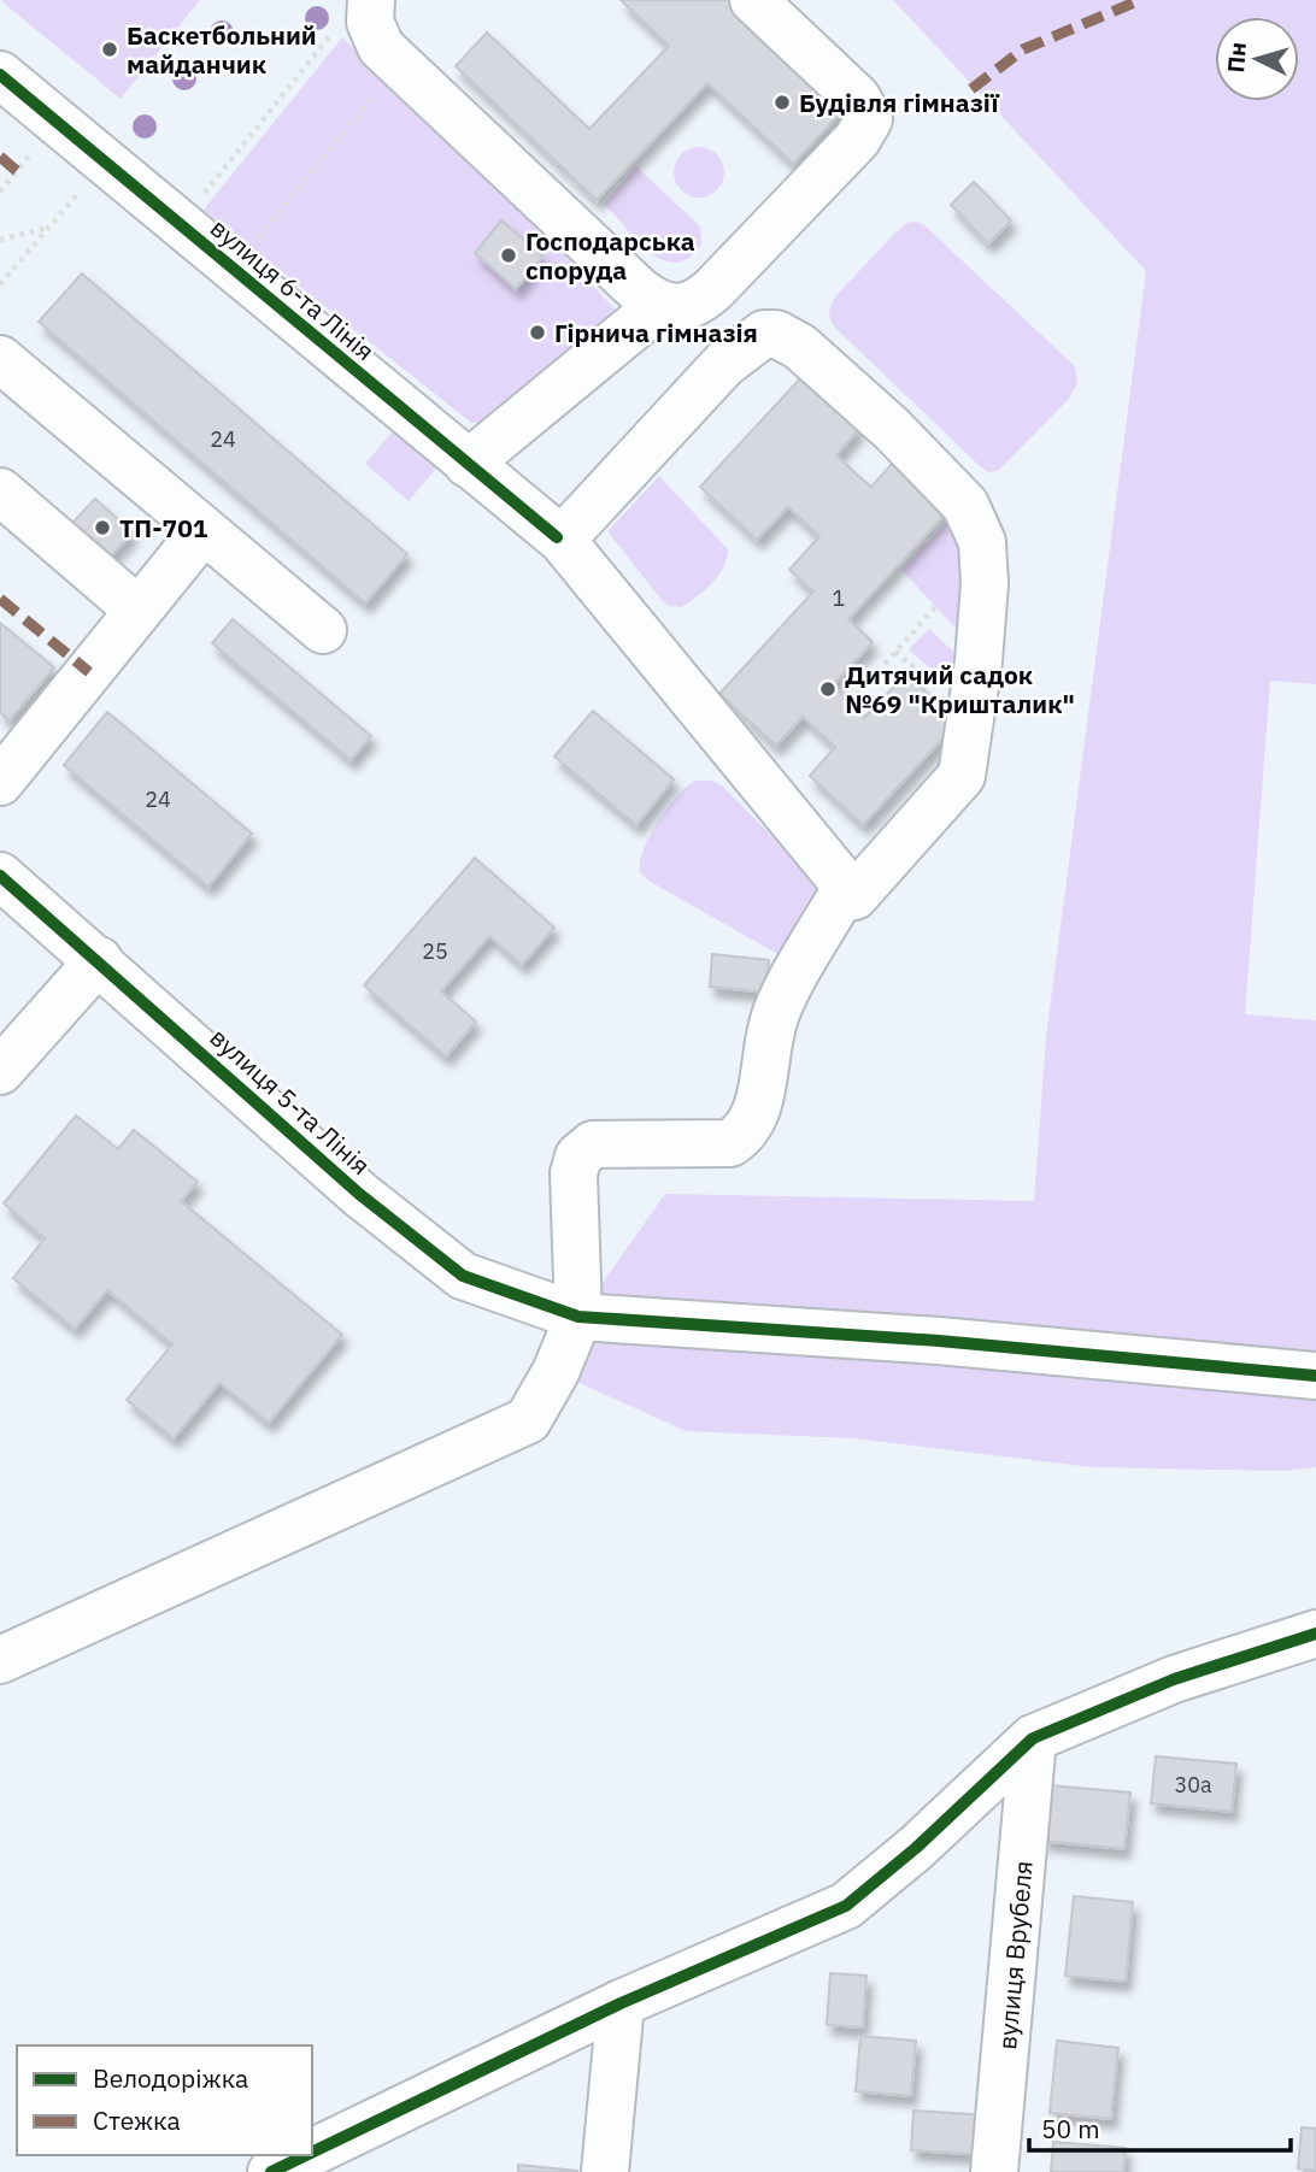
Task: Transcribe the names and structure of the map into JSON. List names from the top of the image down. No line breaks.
{"streets":{"street":["вулиця 6-та Лінія","вулиця 5-та Лінія","вулиця Врубеля"]},"places":["Баскетбольний майданчик","Будівля гімназії","Господарська споруда","Гірнича гімназія","ТП-701","Дитячий садок №69 \"Кришталик\""],"house_numbers":["24","1","24","25","30а"],"legend":["Велодоріжка","Стежка"],"scale_bar":"50 m","north":"left"}
